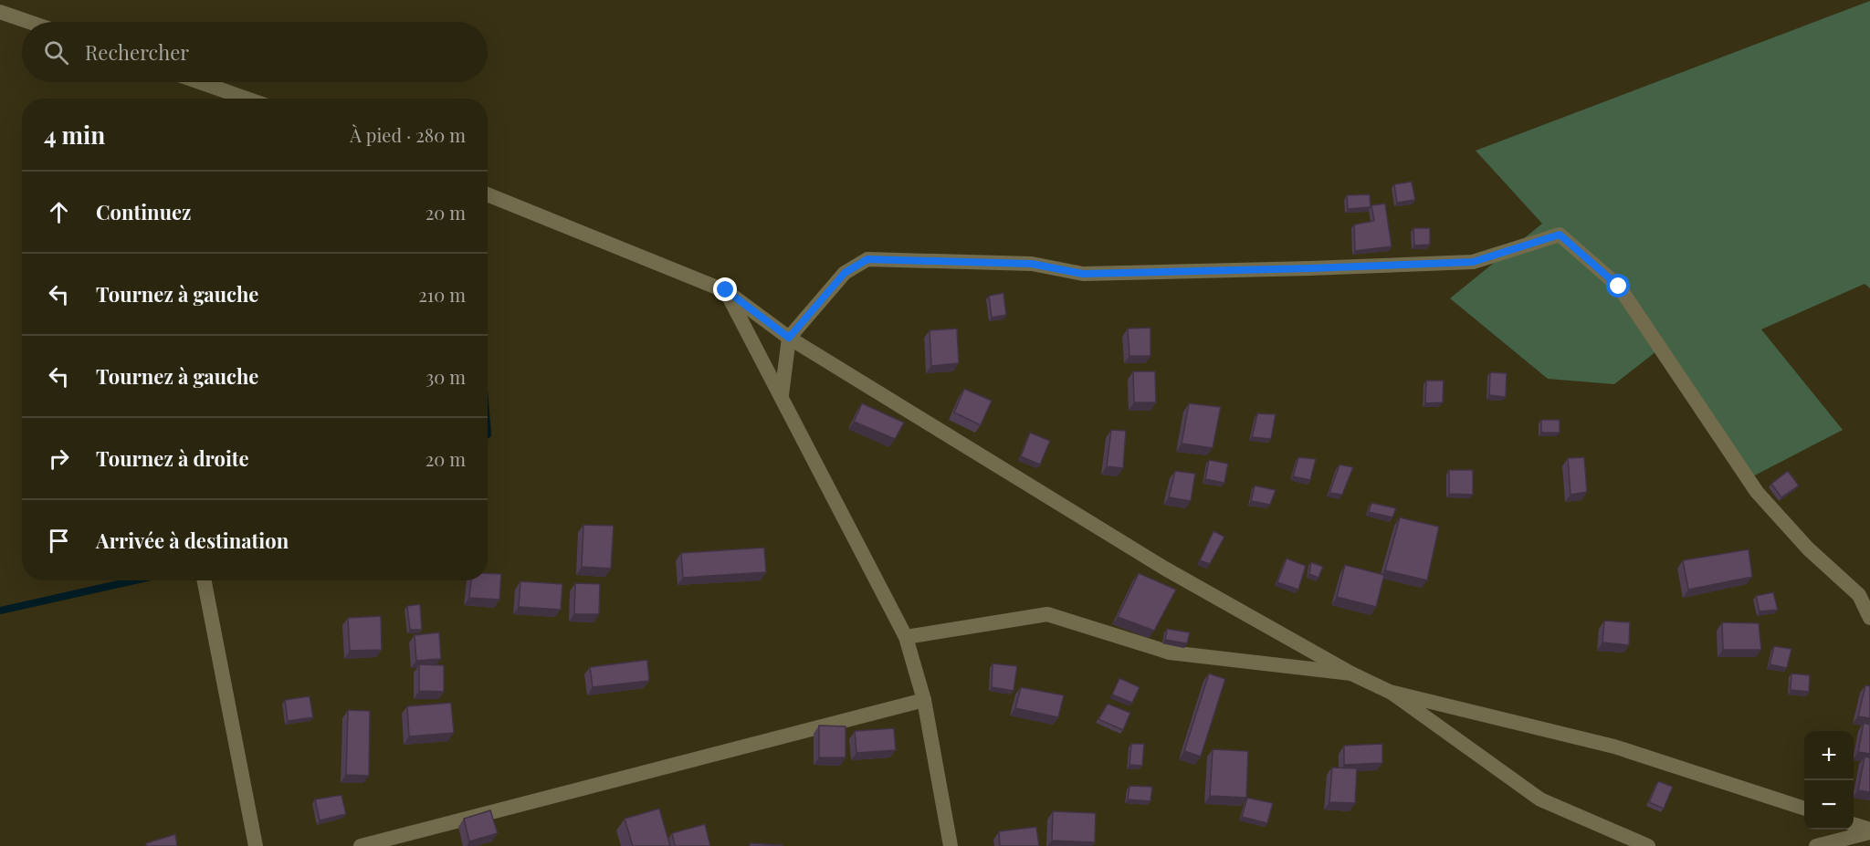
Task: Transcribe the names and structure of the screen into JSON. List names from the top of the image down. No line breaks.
{"page":{"search":"Rechercher","heading":["4 min","À pied · 280 m"],"list":[["Continuez","20 m"],["Tournez à gauche","210 m"],["Tournez à gauche","30 m"],["Tournez à droite","20 m"],"Arrivée à destination"],"map_buttons":["+","−"]}}
